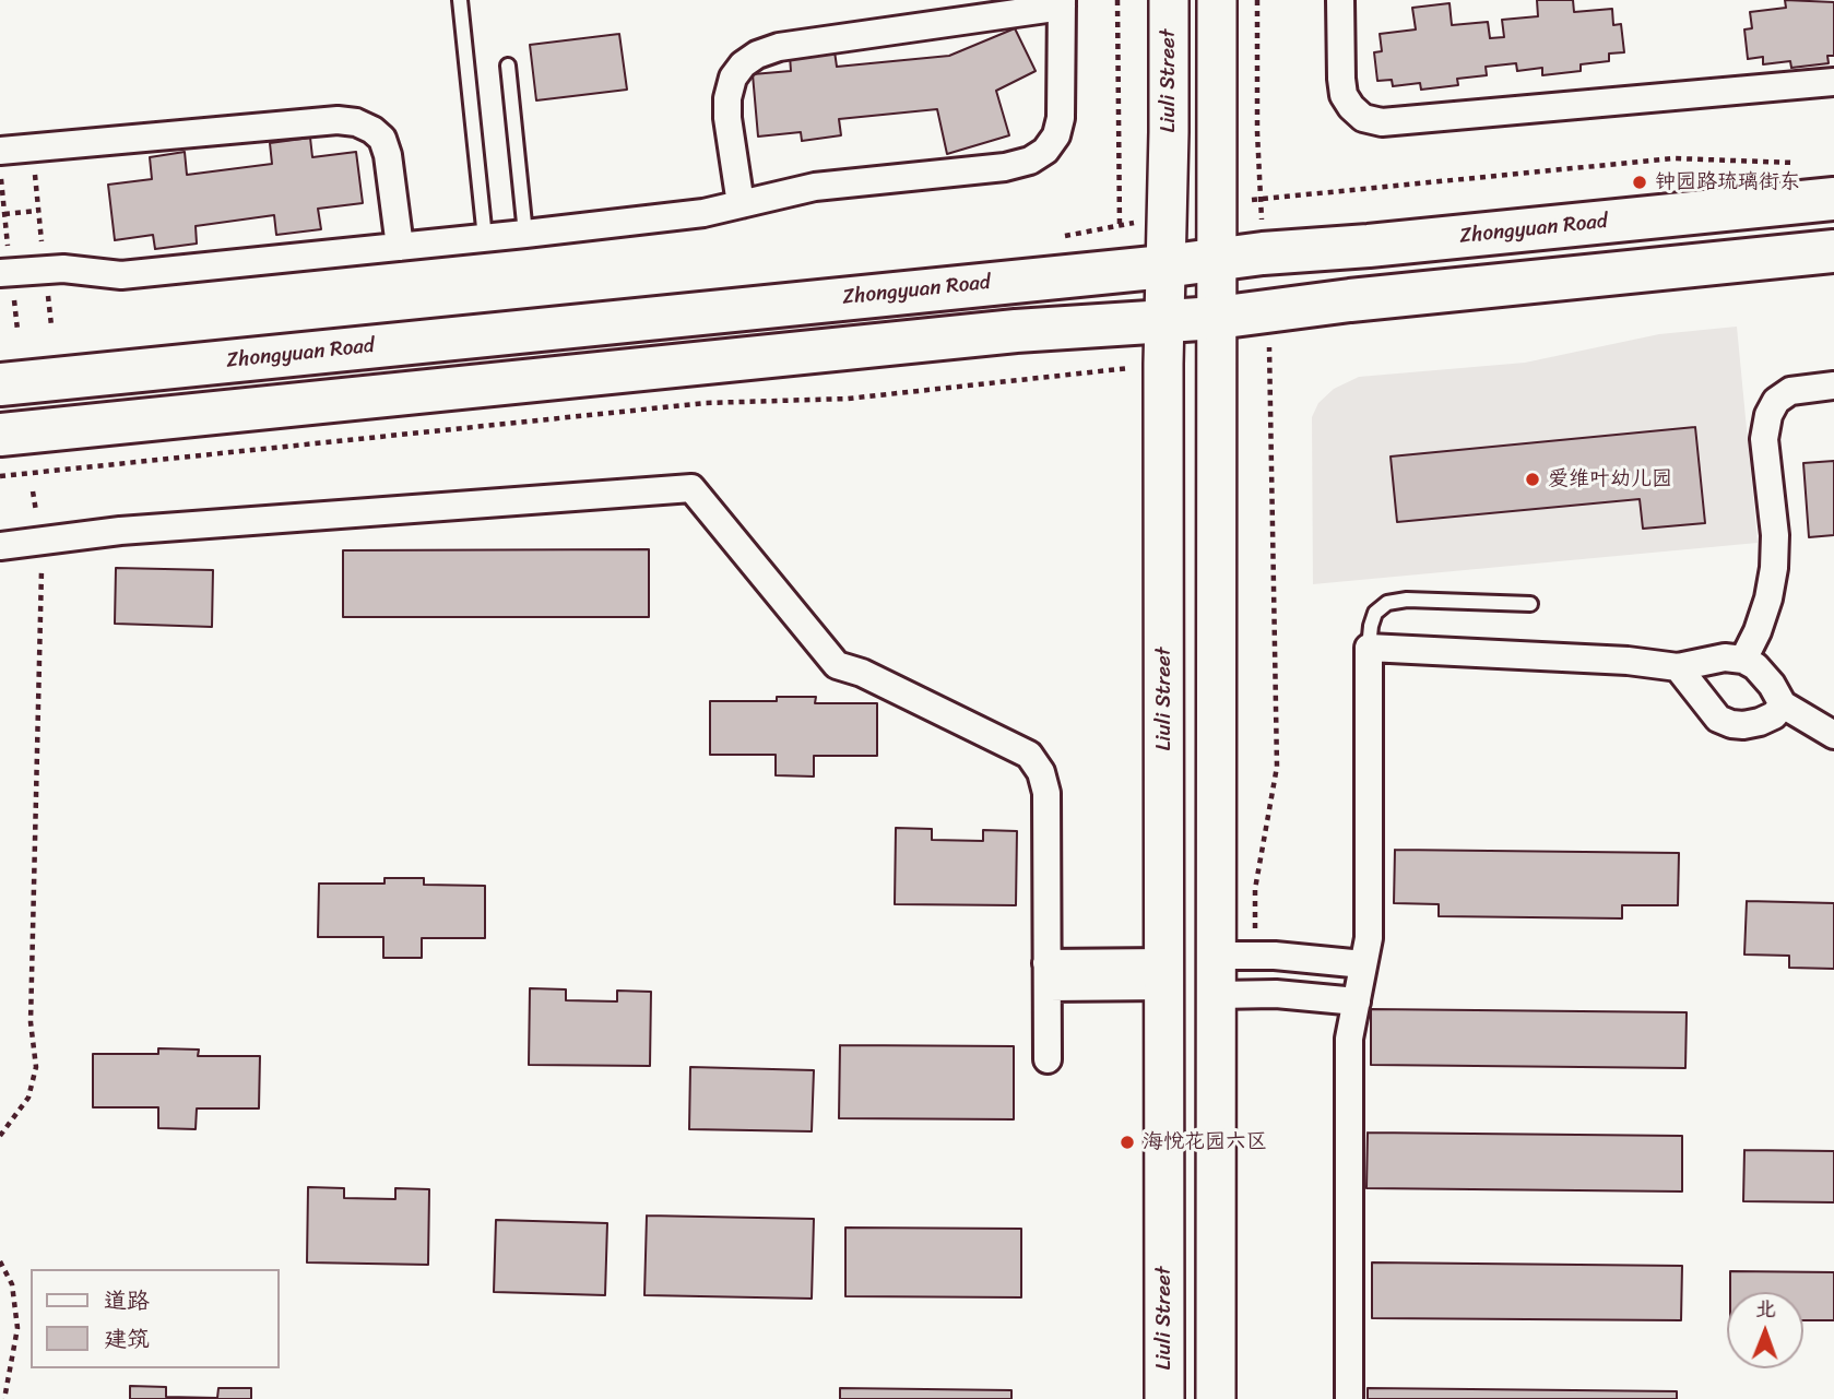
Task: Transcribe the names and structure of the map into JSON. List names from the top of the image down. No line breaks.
{"streets":{"main road":["Liuli Street","Zhongyuan Road"]},"crossings":[["Liuli Street","Zhongyuan Road"]],"places":["钟园路琉璃街东","爱维叶幼儿园","海悦花园六区"],"legend":["道路","建筑"],"north":"top"}
